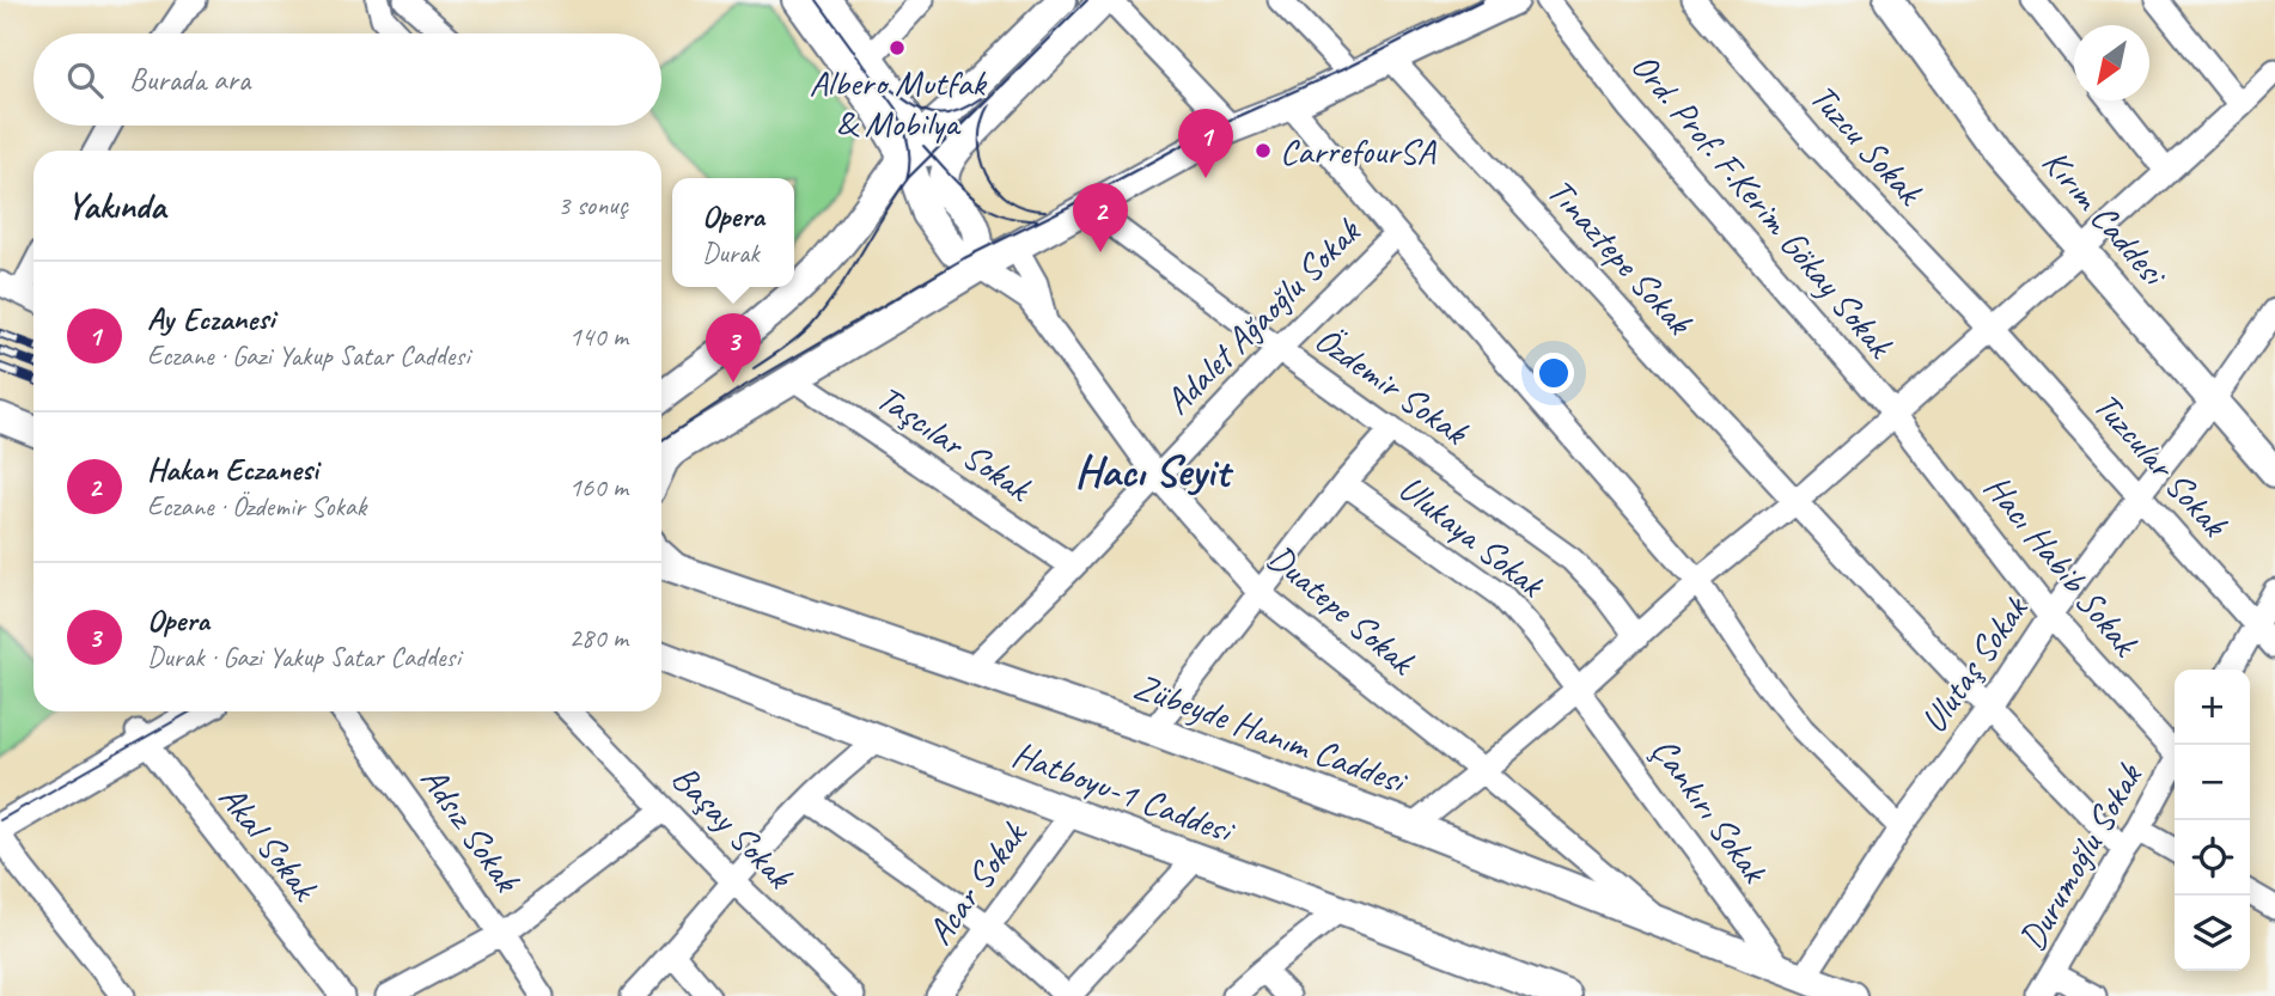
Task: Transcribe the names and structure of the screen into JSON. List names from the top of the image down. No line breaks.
{"streets":{"main road":["Kırım Caddesi","Zübeyde Hanım Caddesi","Hatboyu-1 Caddesi"],"street":["Tuzcu Sokak","Ord. Prof. F.Kerim Gökay Sokak","Tınaztepe Sokak","Adalet Ağaoğlu Sokak","Özdemir Sokak","Taşcılar Sokak","Tuzcular Sokak","Ulukaya Sokak","Hacı Habib Sokak","Duatepe Sokak","Ulutaş Sokak","Çankırı Sokak","Başay Sokak","Adsız Sokak","Akal Sokak","Durumoğlu Sokak","Acar Sokak"]},"crossings":[["Tuzcu Sokak","Tuzcular Sokak"],["Ord. Prof. F.Kerim Gökay Sokak","Hacı Habib Sokak"],["Kırım Caddesi","Ulutaş Sokak"],["Tınaztepe Sokak","Ulutaş Sokak"],["Tınaztepe Sokak","Durumoğlu Sokak"],["Adalet Ağaoğlu Sokak","Özdemir Sokak"],["Adalet Ağaoğlu Sokak","Taşcılar Sokak"],["Adalet Ağaoğlu Sokak","Duatepe Sokak"],["Adalet Ağaoğlu Sokak","Zübeyde Hanım Caddesi"],["Tuzcular Sokak","Ulutaş Sokak"],["Ulukaya Sokak","Çankırı Sokak"],["Hacı Habib Sokak","Ulutaş Sokak"],["Duatepe Sokak","Zübeyde Hanım Caddesi"],["Ulutaş Sokak","Zübeyde Hanım Caddesi"],["Ulutaş Sokak","Çankırı Sokak"],["Zübeyde Hanım Caddesi","Çankırı Sokak"],["Hatboyu-1 Caddesi","Acar Sokak"]],"districts":["Hacı Seyit"],"places":["Albero Mutfak & Mobilya","CarrefourSA"],"north":"bottom left","page":{"search":"Burada ara","pins":["1","2","3"],"heading":["Yakında","3 sonuç"],"popup":["Opera","Durak"],"list":[{"mark":"1","name":"Ay Eczanesi","note":"Eczane · Gazi Yakup Satar Caddesi","value":"140 m"},{"mark":"2","name":"Hakan Eczanesi","note":"Eczane · Özdemir Sokak","value":"160 m"},{"mark":"3","name":"Opera","note":"Durak · Gazi Yakup Satar Caddesi","value":"280 m"}],"map_buttons":["+","−"]}}
